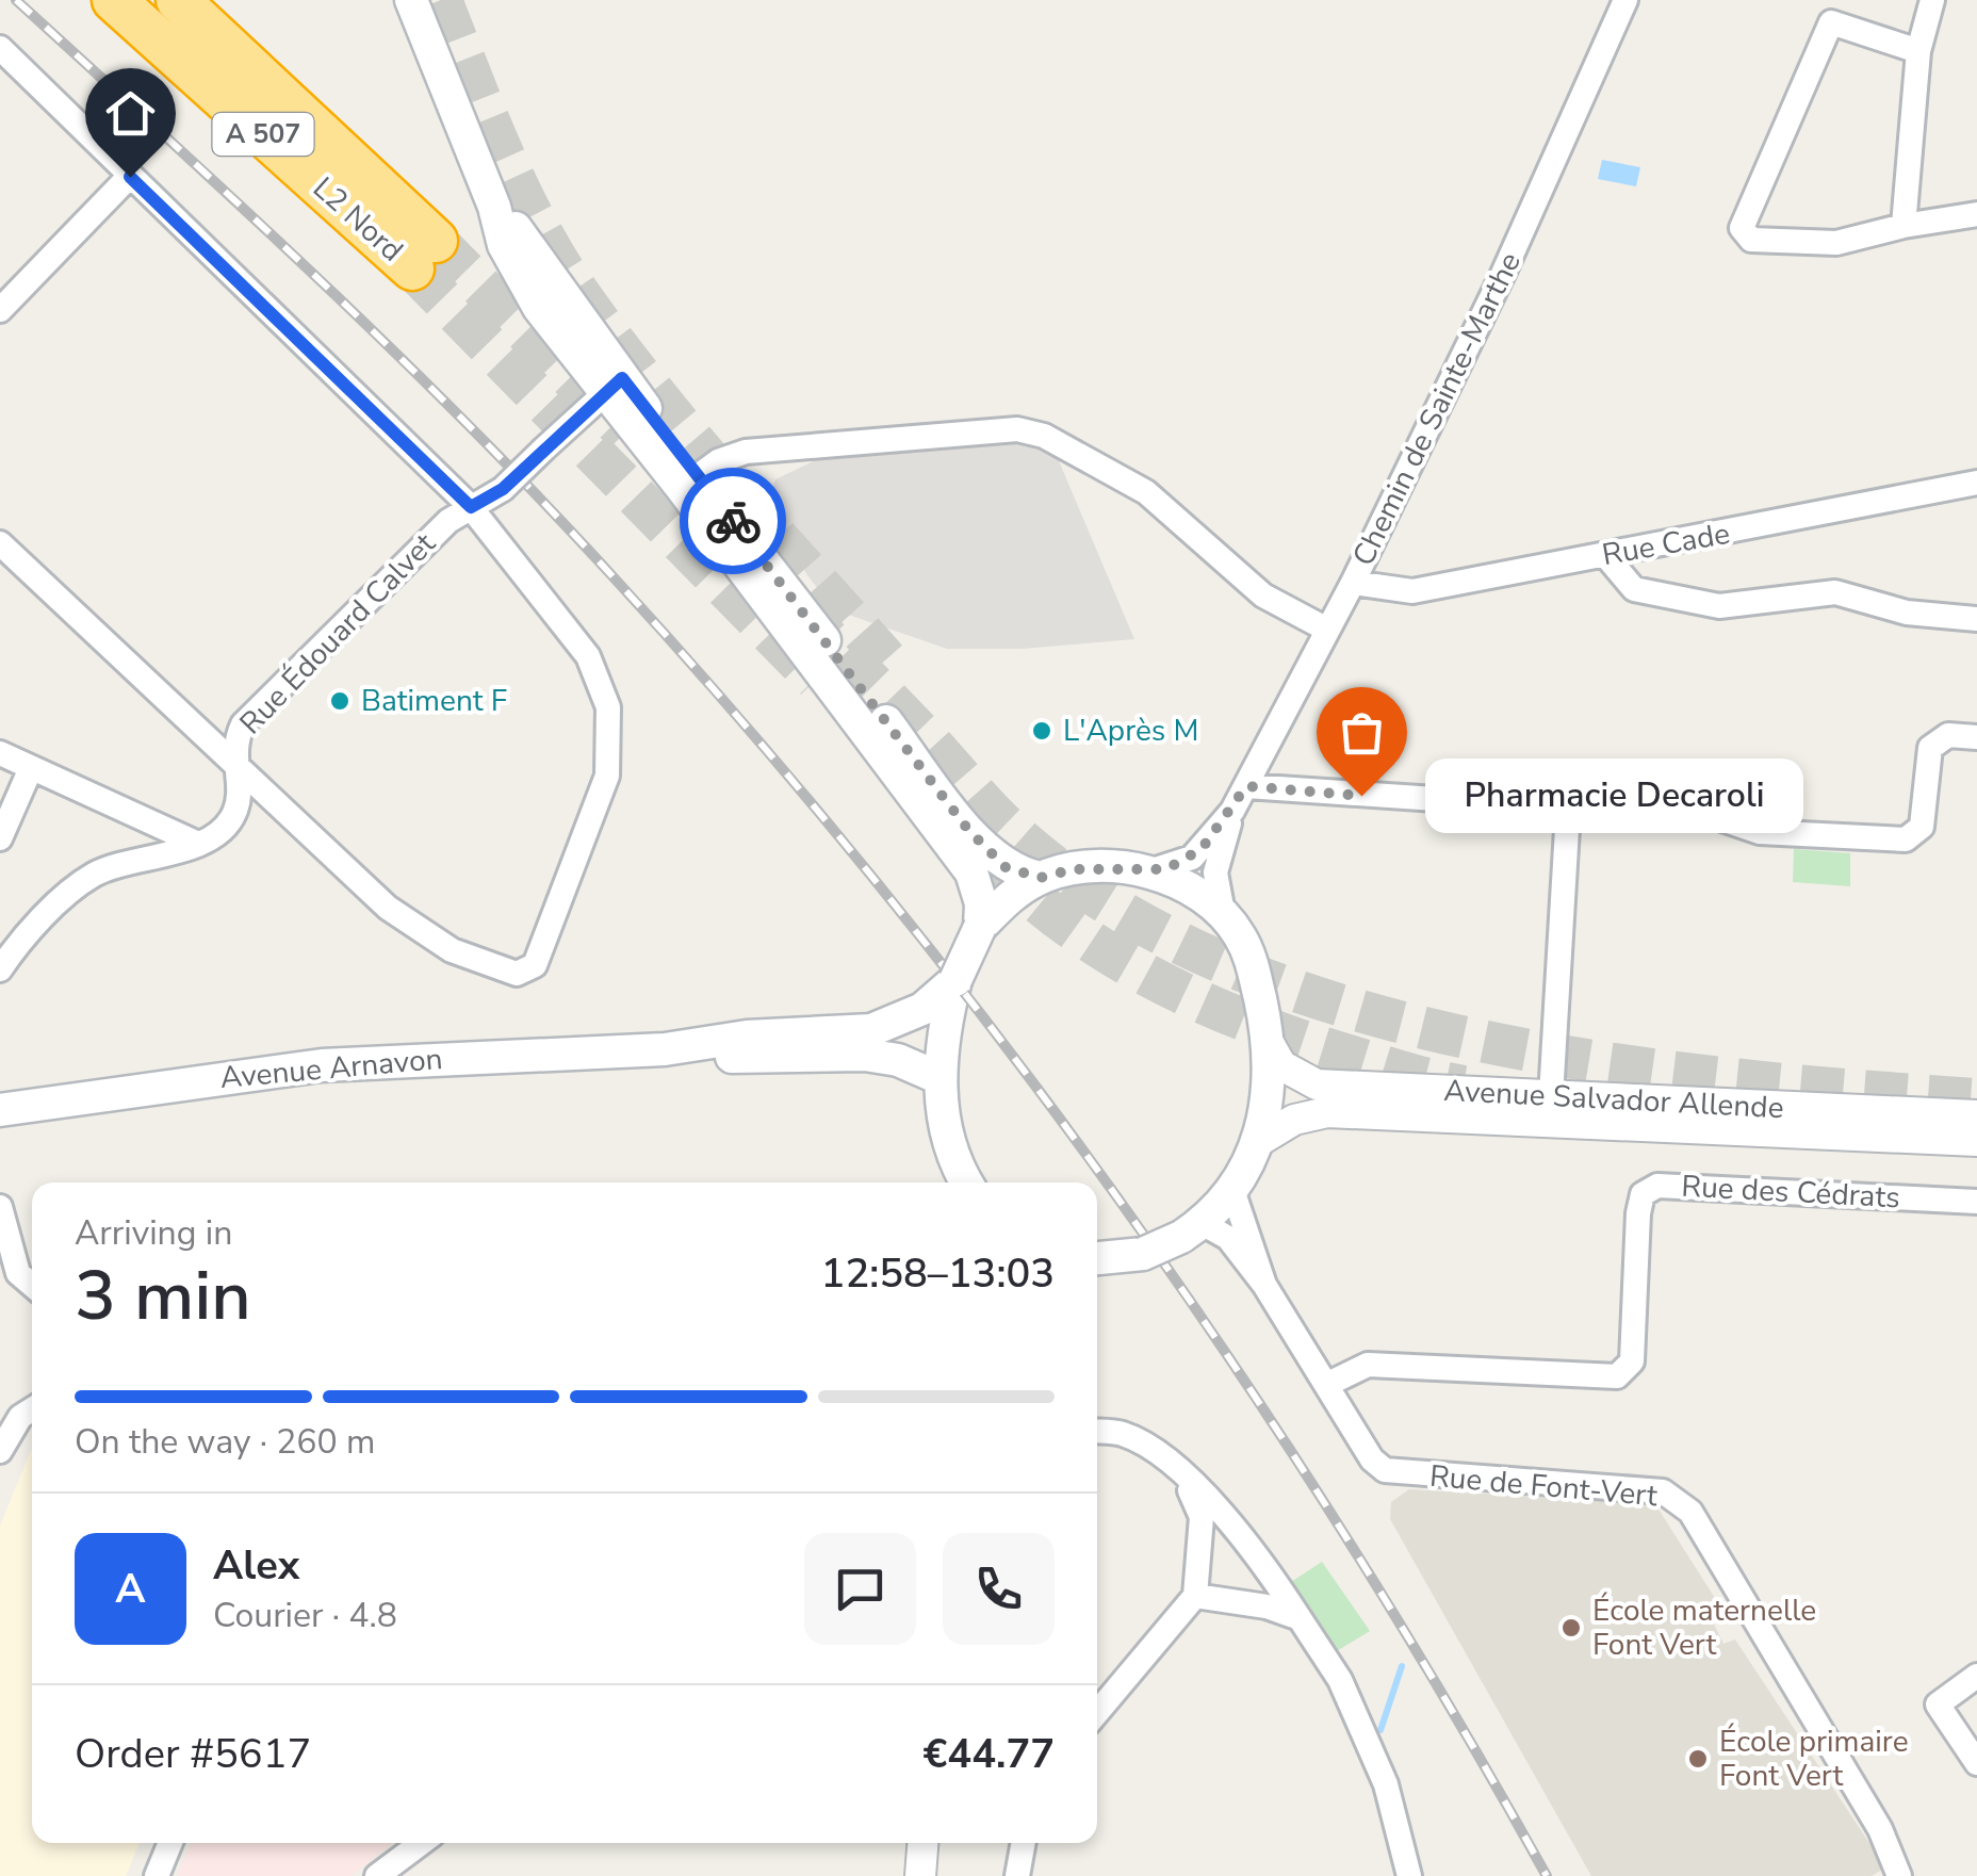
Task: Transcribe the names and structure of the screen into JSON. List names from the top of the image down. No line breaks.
{"streets":{"highway":["A 507","L2 Nord"],"main road":["Avenue Arnavon"],"street":["Chemin de Sainte-Marthe","Rue Cade","Rue Édouard Calvet","Avenue Salvador Allende","Rue des Cédrats","Rue de Font-Vert"]},"crossings":[["Chemin de Sainte-Marthe","Rue Cade"],["Rue des Cédrats","Rue de Font-Vert"]],"places":["Batiment F","L'Après M","Pharmacie Decaroli","École maternelle Font Vert","École primaire Font Vert"],"page":{"bubble":"Pharmacie Decaroli","heading":["3 min","Arriving in","12:58–13:03"],"panel":["Alex","Courier · 4.8","Order #5617","€44.77"],"bar":"On the way · 260 m","round":"A"}}
